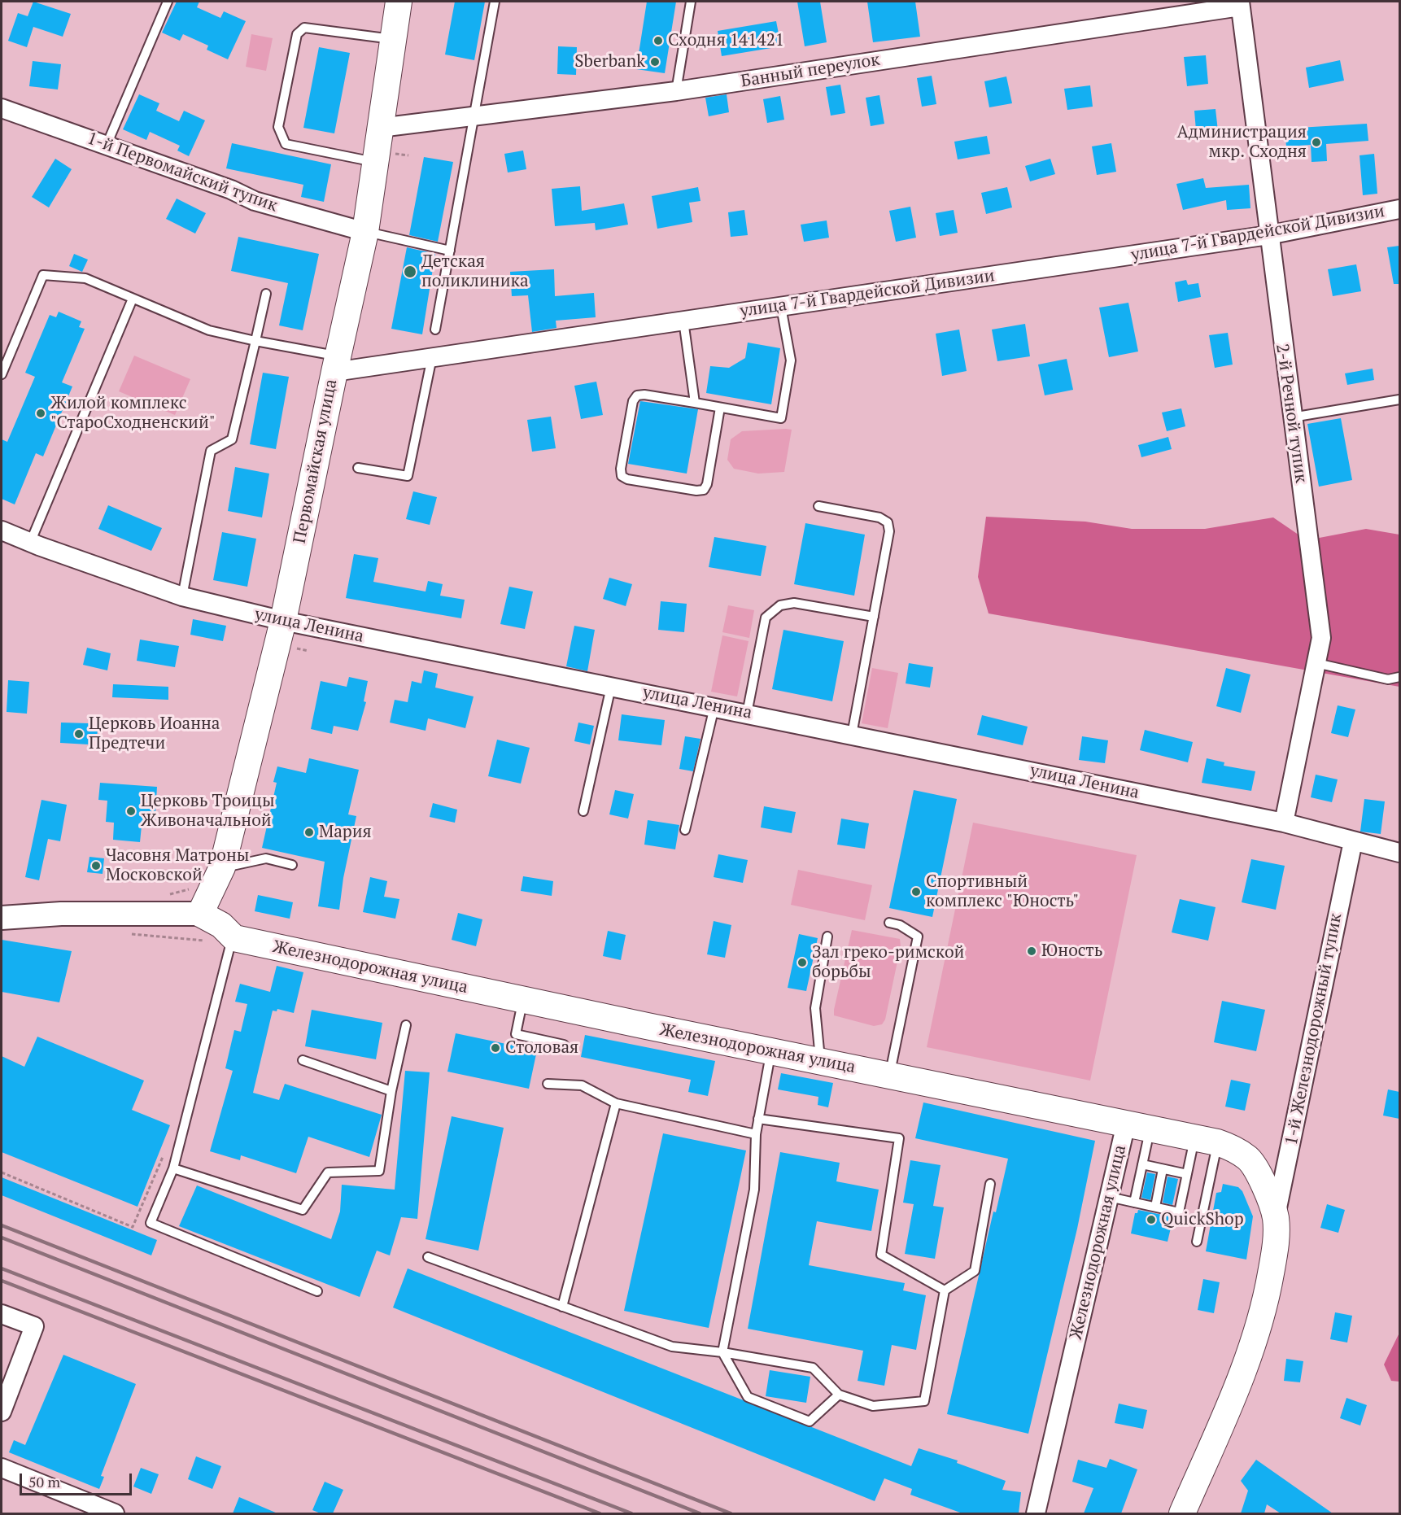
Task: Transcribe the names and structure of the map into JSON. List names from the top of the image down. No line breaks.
{"streets":{"main road":["Первомайская улица","Железнодорожная улица"],"street":["Банный переулок","1-й Первомайский тупик","улица 7-й Гвардейской Дивизии","2-й Речной тупик","улица Ленина","1-й Железнодорожный тупик"]},"crossings":[["Банный переулок","2-й Речной тупик"],["Банный переулок","Первомайская улица"],["1-й Первомайский тупик","Первомайская улица"],["улица 7-й Гвардейской Дивизии","2-й Речной тупик"],["улица 7-й Гвардейской Дивизии","Первомайская улица"],["2-й Речной тупик","улица Ленина"],["Первомайская улица","улица Ленина"],["Первомайская улица","Железнодорожная улица"],["улица Ленина","1-й Железнодорожный тупик"]],"places":["Сходня 141421","Sberbank","Администрация мкр. Сходня","Детская поликлиника","Жилой комплекс \"СтароСходненский\"","Церковь Иоанна Предтечи","Церковь Троицы Живоначальной","Мария","Часовня Матроны Московской","Спортивный комплекс \"Юность\"","Юность","Зал греко-римской борьбы","Столовая","QuickShop"],"scale_bar":"50 m"}
